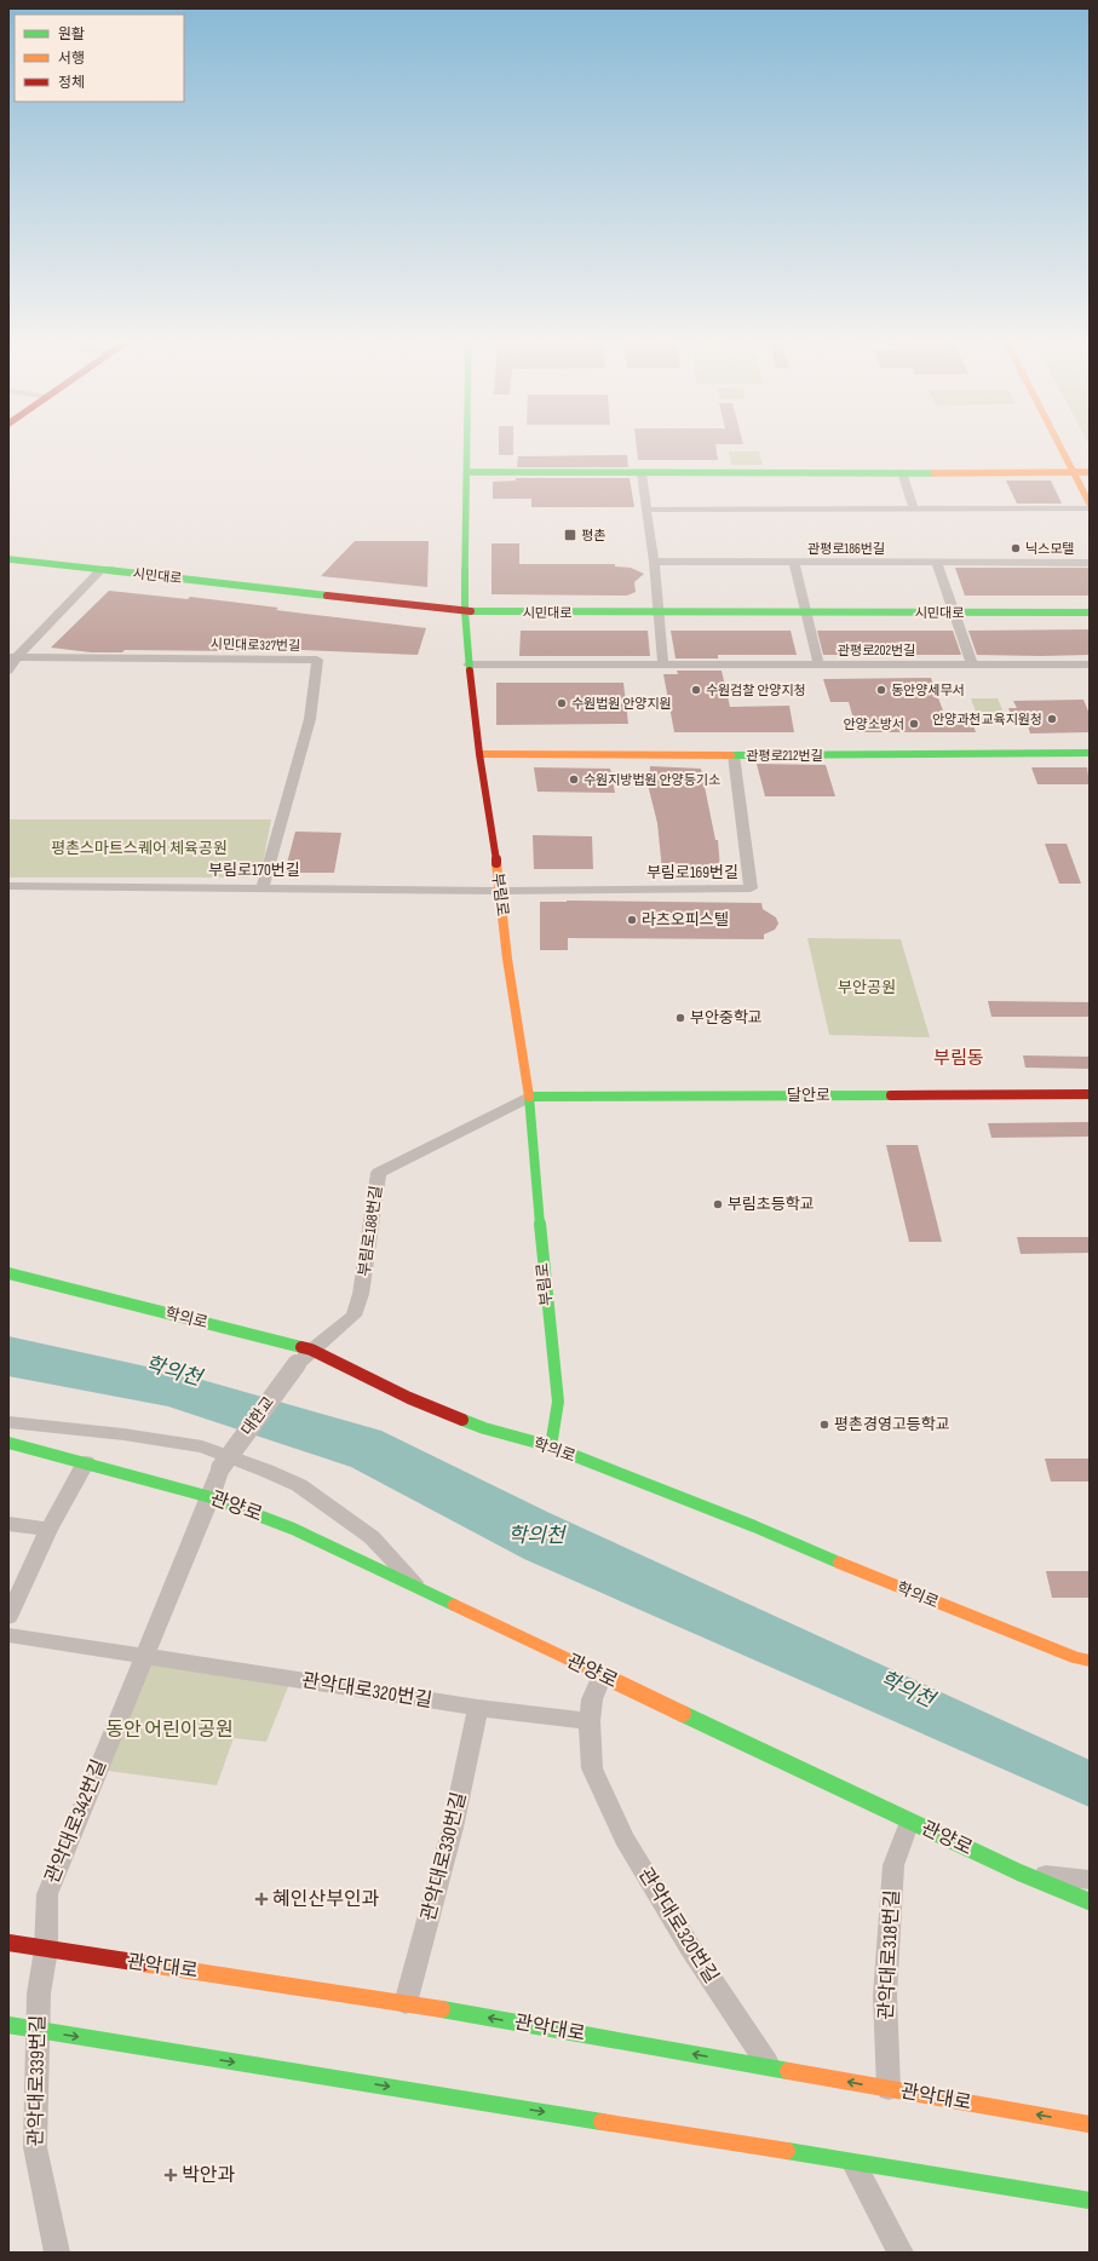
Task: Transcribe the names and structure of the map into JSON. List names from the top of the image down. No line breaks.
{"streets":{"street":["관평로186번길","시민대로","시민대로327번길","관평로202번길","관평로212번길","부림로170번길","부림로169번길","부림로","달안로","부림로188번길","학의로","대한교","관양로","관악대로320번길","관악대로342번길","관악대로330번길","관악대로318번길","관악대로","관악대로339번길"]},"crossings":[["시민대로","부림로"],["시민대로327번길","부림로170번길"],["관평로202번길","부림로"],["관평로212번길","부림로169번길"],["관평로212번길","부림로"],["부림로170번길","부림로169번길"],["부림로170번길","부림로"],["부림로169번길","부림로"],["부림로","달안로"],["부림로","부림로188번길"],["부림로","학의로"],["달안로","부림로188번길"],["부림로188번길","학의로"],["부림로188번길","대한교"],["학의로","대한교"],["대한교","관양로"],["대한교","관악대로342번길"],["관양로","관악대로320번길"],["관양로","관악대로342번길"],["관양로","관악대로318번길"],["관악대로320번길","관악대로342번길"],["관악대로320번길","관악대로330번길"],["관악대로320번길","관악대로"],["관악대로342번길","관악대로"],["관악대로342번길","관악대로339번길"],["관악대로330번길","관악대로"],["관악대로318번길","관악대로"]],"districts":["부림동"],"water":["학의천"],"parks":["평촌스마트스퀘어 체육공원","부안공원","동안 어린이공원"],"places":{"transit":["평촌"],"other":["닉스모텔","수원검찰 안양지청","동안양세무서","수원법원 안양지원","안양과천교육지원청","안양소방서","수원지방법원 안양등기소","라츠오피스텔","부안중학교","부림초등학교","평촌경영고등학교"],"health":["혜인산부인과","박안과"]},"legend":["원활","서행","정체"]}
